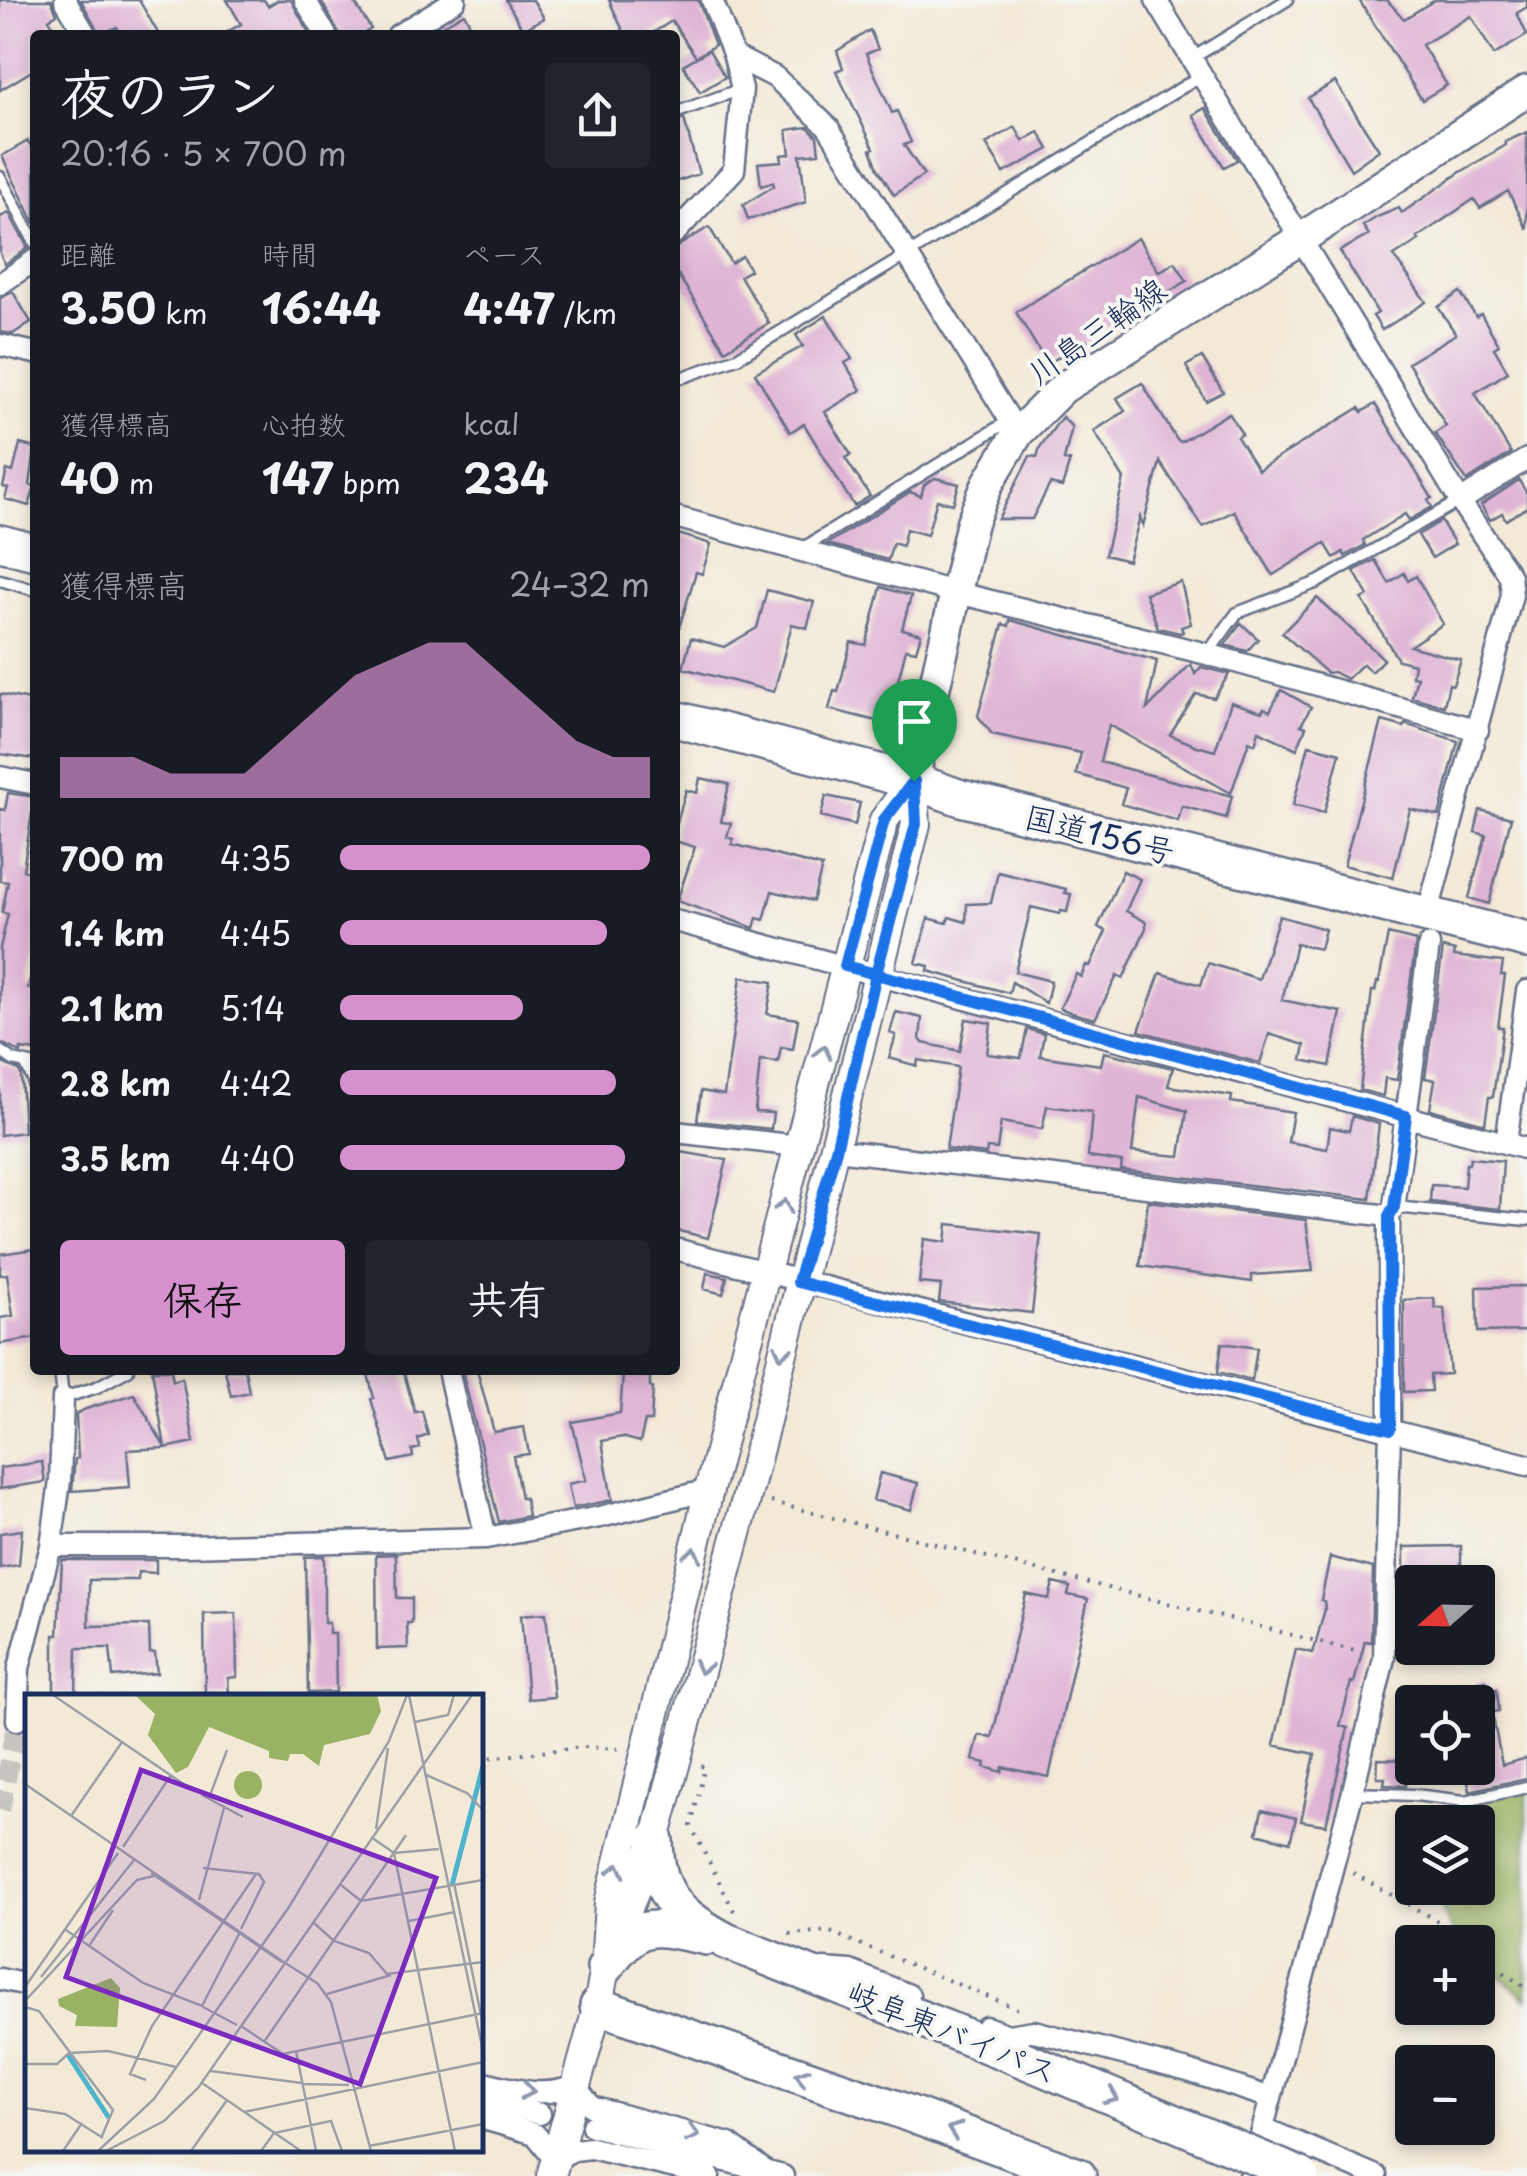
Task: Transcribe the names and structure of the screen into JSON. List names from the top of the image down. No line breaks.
{"streets":{"highway":["国道156号","岐阜東バイパス"],"main road":["川島三輪線"]},"crossings":[["川島三輪線","国道156号"]],"north":"left","page":{"heading":["夜のラン","20:16 · 5 × 700 m"],"stats":[["距離","3.50 km"],["時間","16:44"],["ペース","4:47 /km"],["獲得標高","40 m"],["心拍数","147 bpm"],["kcal","234"]],"chart":["獲得標高","24–32 m"],"list":[{"name":"700 m","note":"4:35"},{"name":"1.4 km","note":"4:45"},{"name":"2.1 km","note":"5:14"},{"name":"2.8 km","note":"4:42"},{"name":"3.5 km","note":"4:40"}],"buttons":["保存","共有"],"map_buttons":["+","−"]}}
